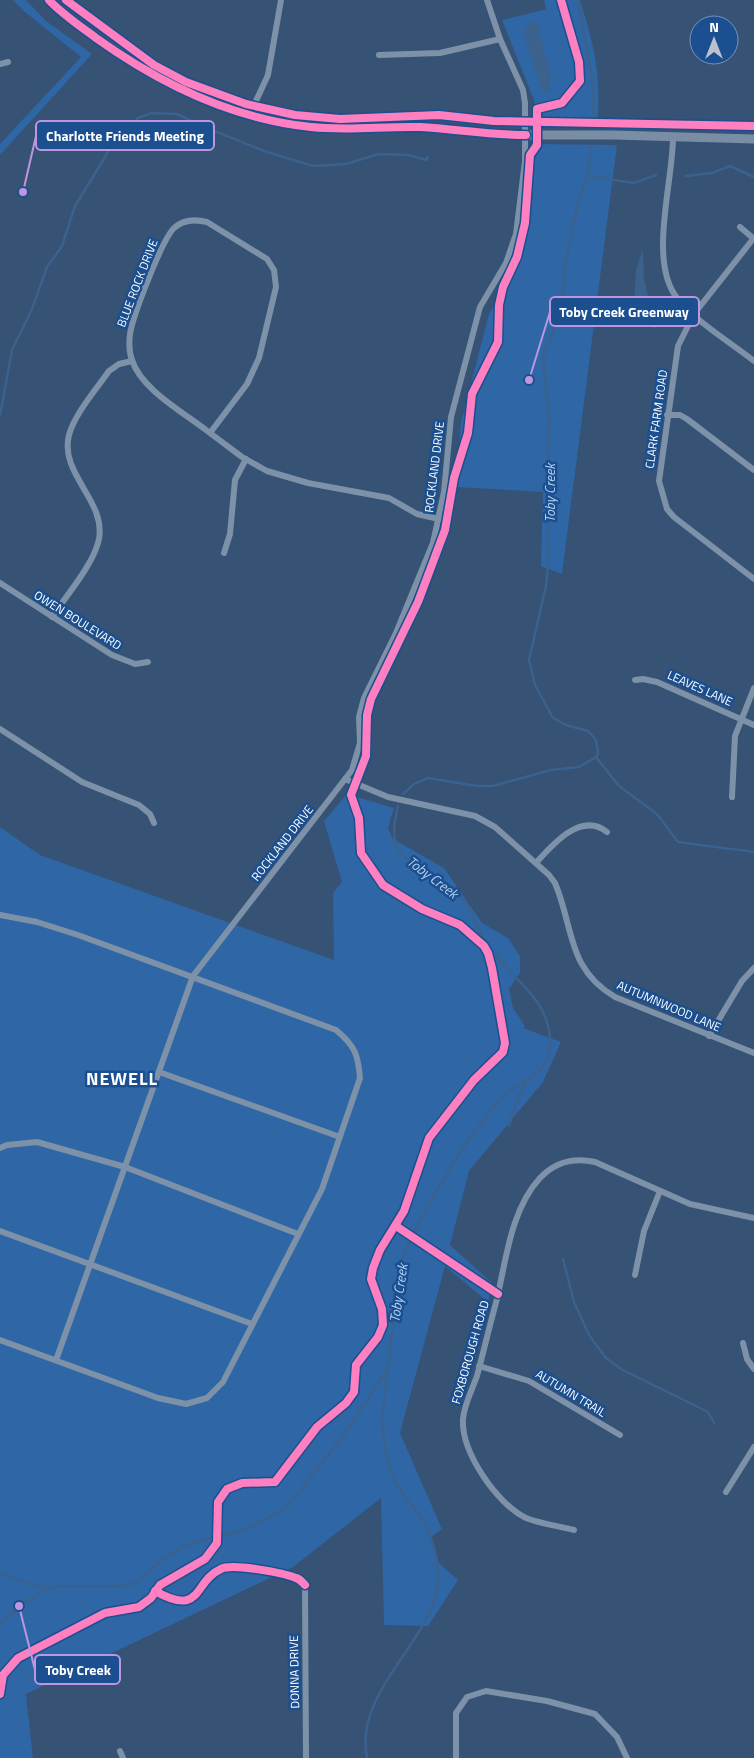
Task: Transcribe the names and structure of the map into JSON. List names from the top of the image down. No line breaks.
{"streets":{"street":["BLUE ROCK DRIVE","CLARK FARM ROAD","ROCKLAND DRIVE","OWEN BOULEVARD","LEAVES LANE","AUTUMNWOOD LANE","FOXBOROUGH ROAD","AUTUMN TRAIL","DONNA DRIVE"]},"crossings":[["BLUE ROCK DRIVE","ROCKLAND DRIVE"],["ROCKLAND DRIVE","AUTUMNWOOD LANE"],["FOXBOROUGH ROAD","AUTUMN TRAIL"]],"districts":["NEWELL"],"water":["Toby Creek"],"places":["Charlotte Friends Meeting","Toby Creek Greenway","Toby Creek"],"north":"top"}
